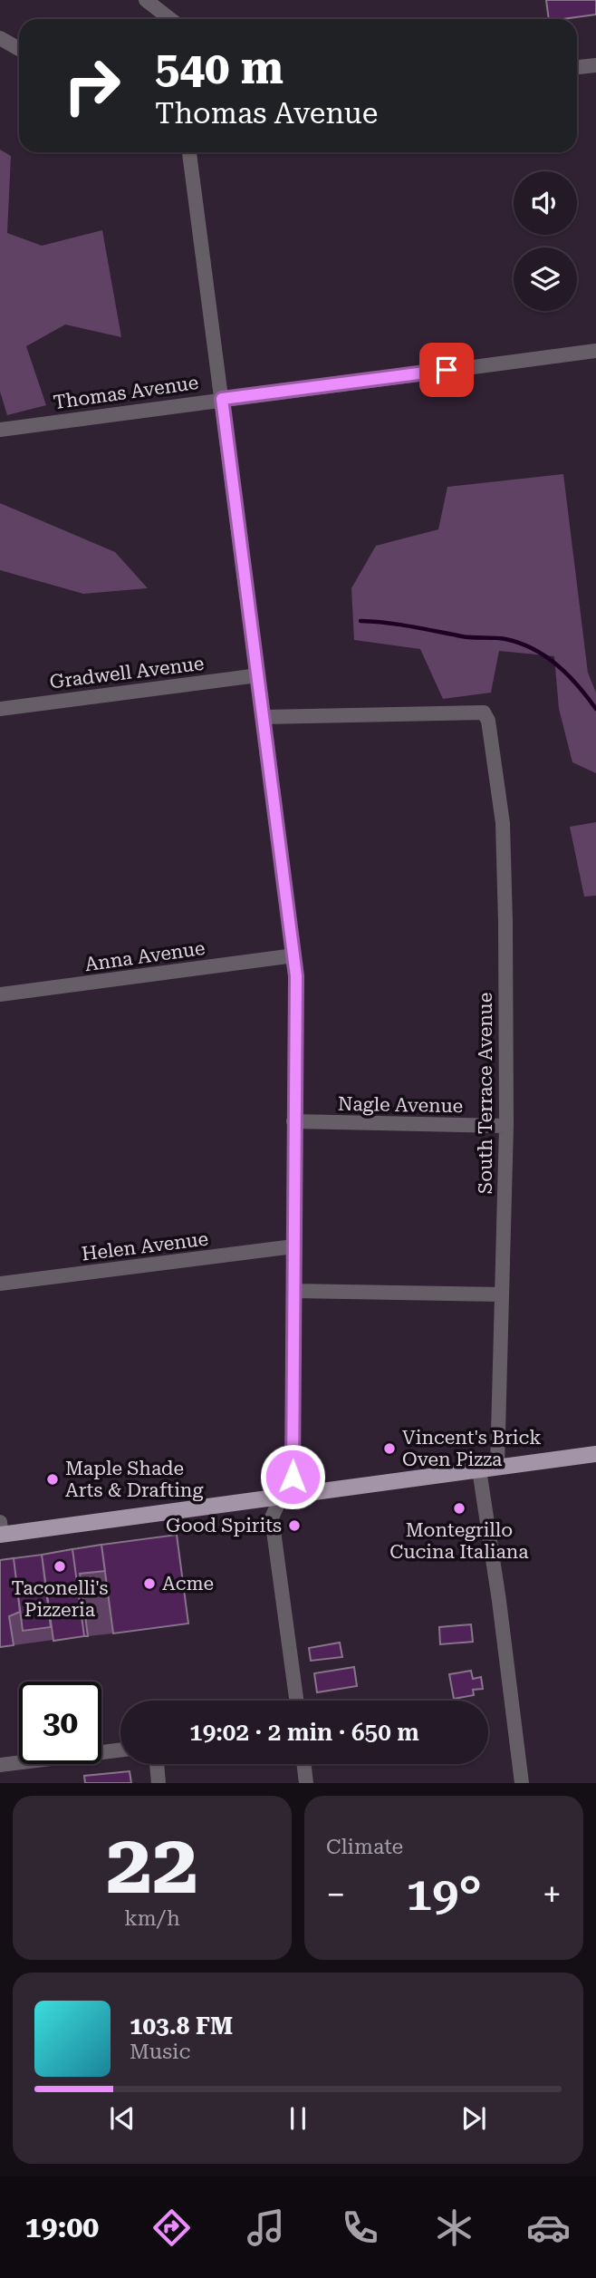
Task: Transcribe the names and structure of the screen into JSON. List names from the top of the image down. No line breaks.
{"streets":{"street":["Thomas Avenue","Gradwell Avenue","Anna Avenue","South Terrace Avenue","Nagle Avenue","Helen Avenue"]},"crossings":[["South Terrace Avenue","Nagle Avenue"]],"places":["Vincent's Brick Oven Pizza","Maple Shade Arts & Drafting","Montegrillo Cucina Italiana","Good Spirits","Taconelli's Pizzeria","Acme"],"page":{"turn":["540 m","Thomas Avenue"],"limit":"30","trip":"19:02 · 2 min · 650 m","tile":[["22","km/h"],"Climate"],"heat":["−","19°","+"],"song":["103.8 FM","Music"],"tabs":"19:00"}}
